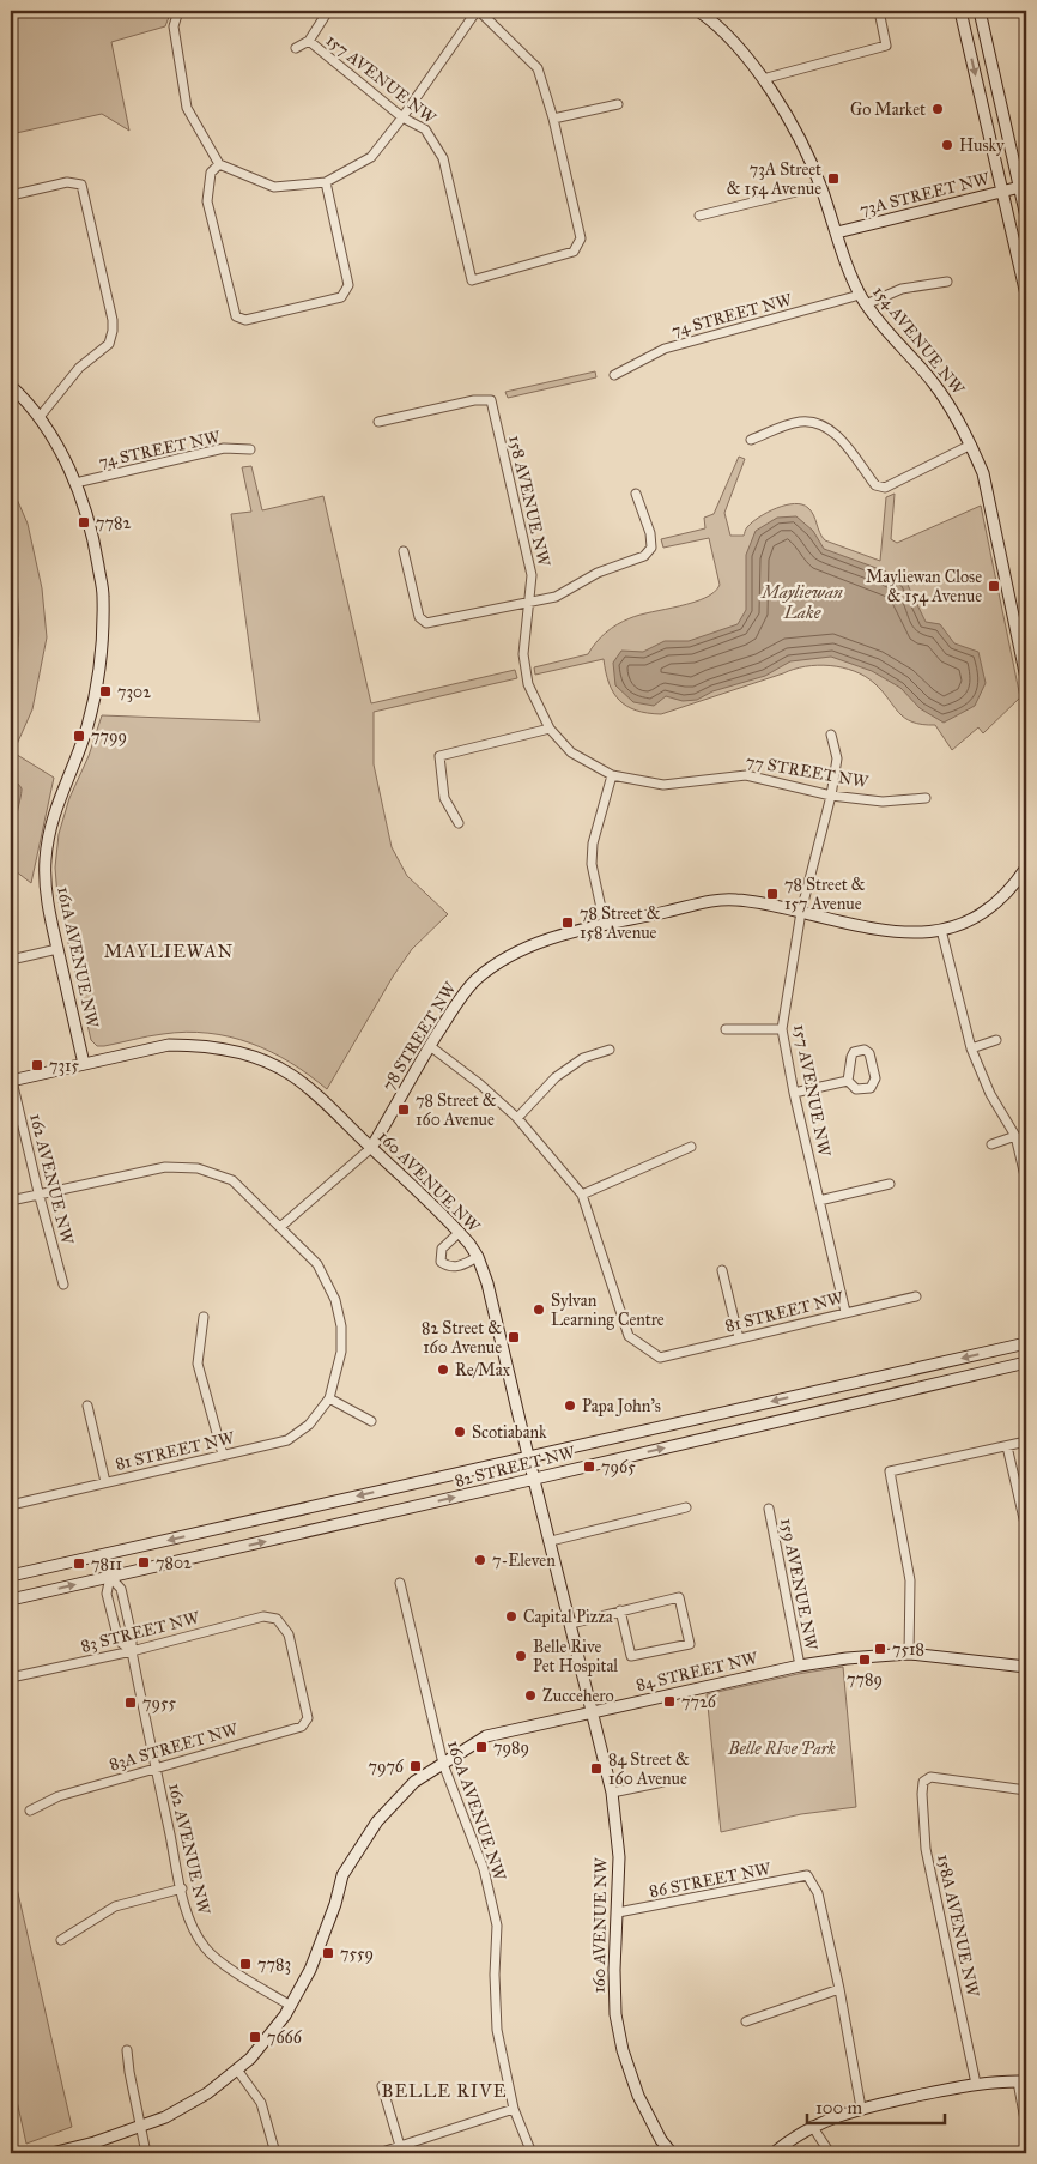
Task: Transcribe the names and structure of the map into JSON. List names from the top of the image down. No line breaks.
{"streets":{"street":["157 AVENUE NW","73A STREET NW","74 STREET NW","154 AVENUE NW","158 AVENUE NW","77 STREET NW","161A AVENUE NW","78 STREET NW","162 AVENUE NW","160 AVENUE NW","81 STREET NW","82 STREET NW","159 AVENUE NW","83 STREET NW","84 STREET NW","83A STREET NW","160A AVENUE NW","86 STREET NW","158A AVENUE NW"]},"crossings":[["157 AVENUE NW","77 STREET NW"],["157 AVENUE NW","78 STREET NW"],["157 AVENUE NW","81 STREET NW"],["73A STREET NW","154 AVENUE NW"],["74 STREET NW","154 AVENUE NW"],["74 STREET NW","161A AVENUE NW"],["158 AVENUE NW","77 STREET NW"],["161A AVENUE NW","160 AVENUE NW"],["78 STREET NW","160 AVENUE NW"],["162 AVENUE NW","82 STREET NW"],["162 AVENUE NW","83 STREET NW"],["162 AVENUE NW","84 STREET NW"],["162 AVENUE NW","83A STREET NW"],["160 AVENUE NW","82 STREET NW"],["160 AVENUE NW","84 STREET NW"],["160 AVENUE NW","86 STREET NW"],["159 AVENUE NW","84 STREET NW"],["83 STREET NW","83A STREET NW"],["84 STREET NW","160A AVENUE NW"]],"districts":["MAYLIEWAN","BELLE RIVE"],"water":["Mayliewan Lake"],"parks":["Belle RIve Park"],"places":{"other":["Go Market","Husky","Sylvan Learning Centre","Re/Max","Papa John's","Scotiabank","7-Eleven","Capital Pizza","Belle Rive Pet Hospital","Zuccehero"],"transit":["73A Street & 154 Avenue","7782","Mayliewan Close & 154 Avenue","7302","7799","78 Street & 157 Avenue","78 Street & 158 Avenue","7315","78 Street & 160 Avenue","82 Street & 160 Avenue","7965","7802","7811","7518","7789","7726","7955","7989","7976","84 Street & 160 Avenue","7559","7783","7666"]},"scale_bar":"100 m"}
